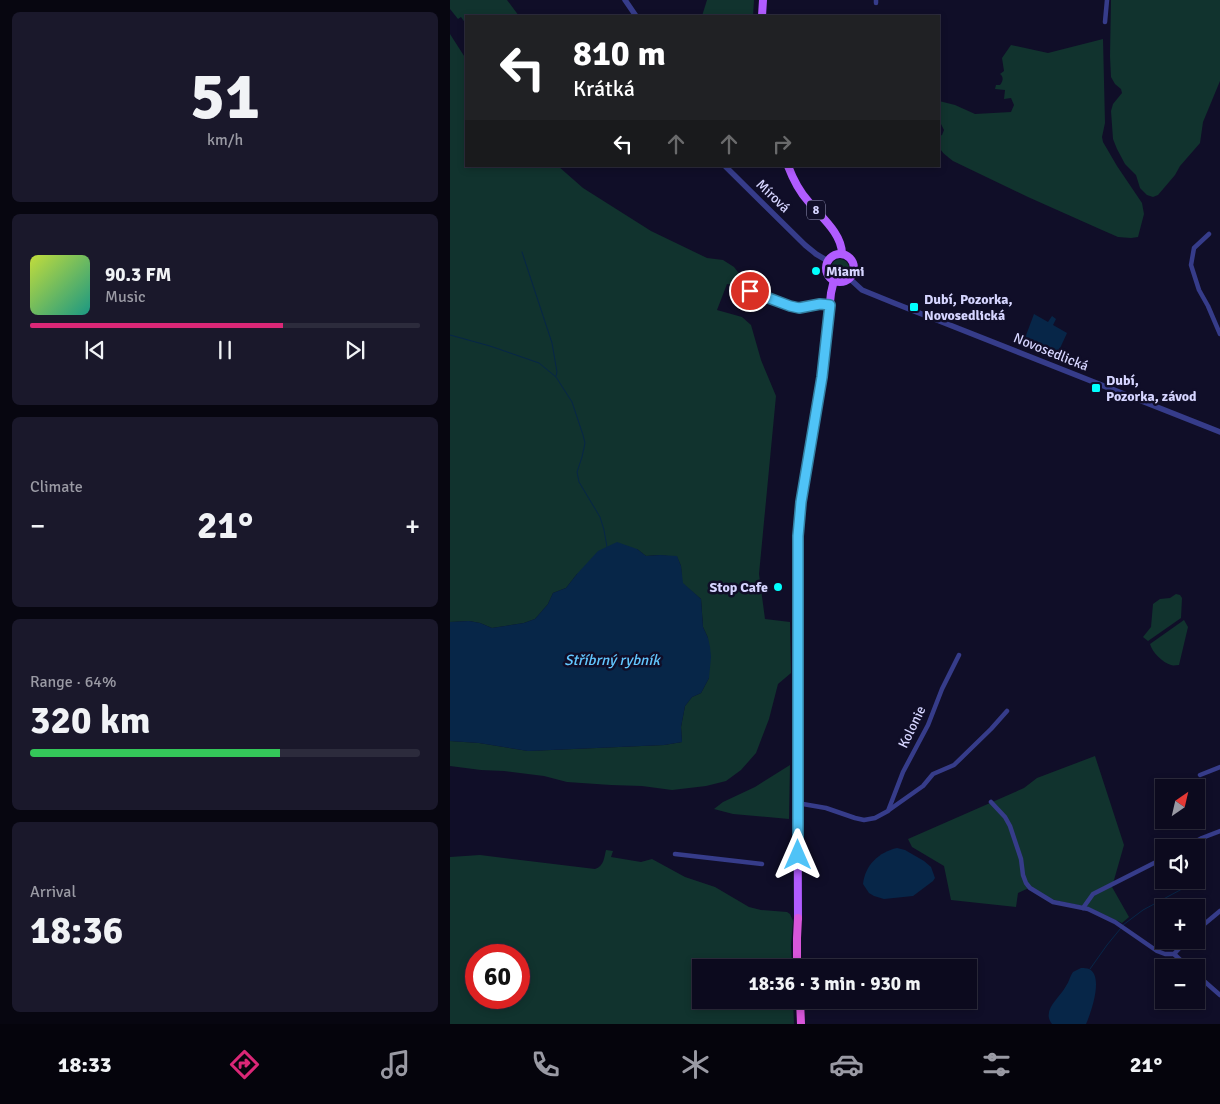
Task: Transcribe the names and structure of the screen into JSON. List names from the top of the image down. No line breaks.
{"streets":{"main road":["8"],"street":["Mírová","Novosedlická","Kolonie"]},"crossings":[["Mírová","8"],["Mírová","Novosedlická"],["8","Novosedlická"]],"water":["Stříbrný rybník"],"places":{"other":["Miami","Stop Cafe"],"transit":["Dubí, Pozorka, Novosedlická","Dubí, Pozorka, závod"]},"north":"top right","page":{"tile":[["51","km/h"],"Climate",["Range · 64%","320 km"],["Arrival","18:36"]],"turn":["810 m","Krátká"],"song":["90.3 FM","Music"],"heat":["−","21°","+"],"map_buttons":["+","−"],"limit":"60","trip":"18:36 · 3 min · 930 m","tabs":["18:33","21°"]}}
